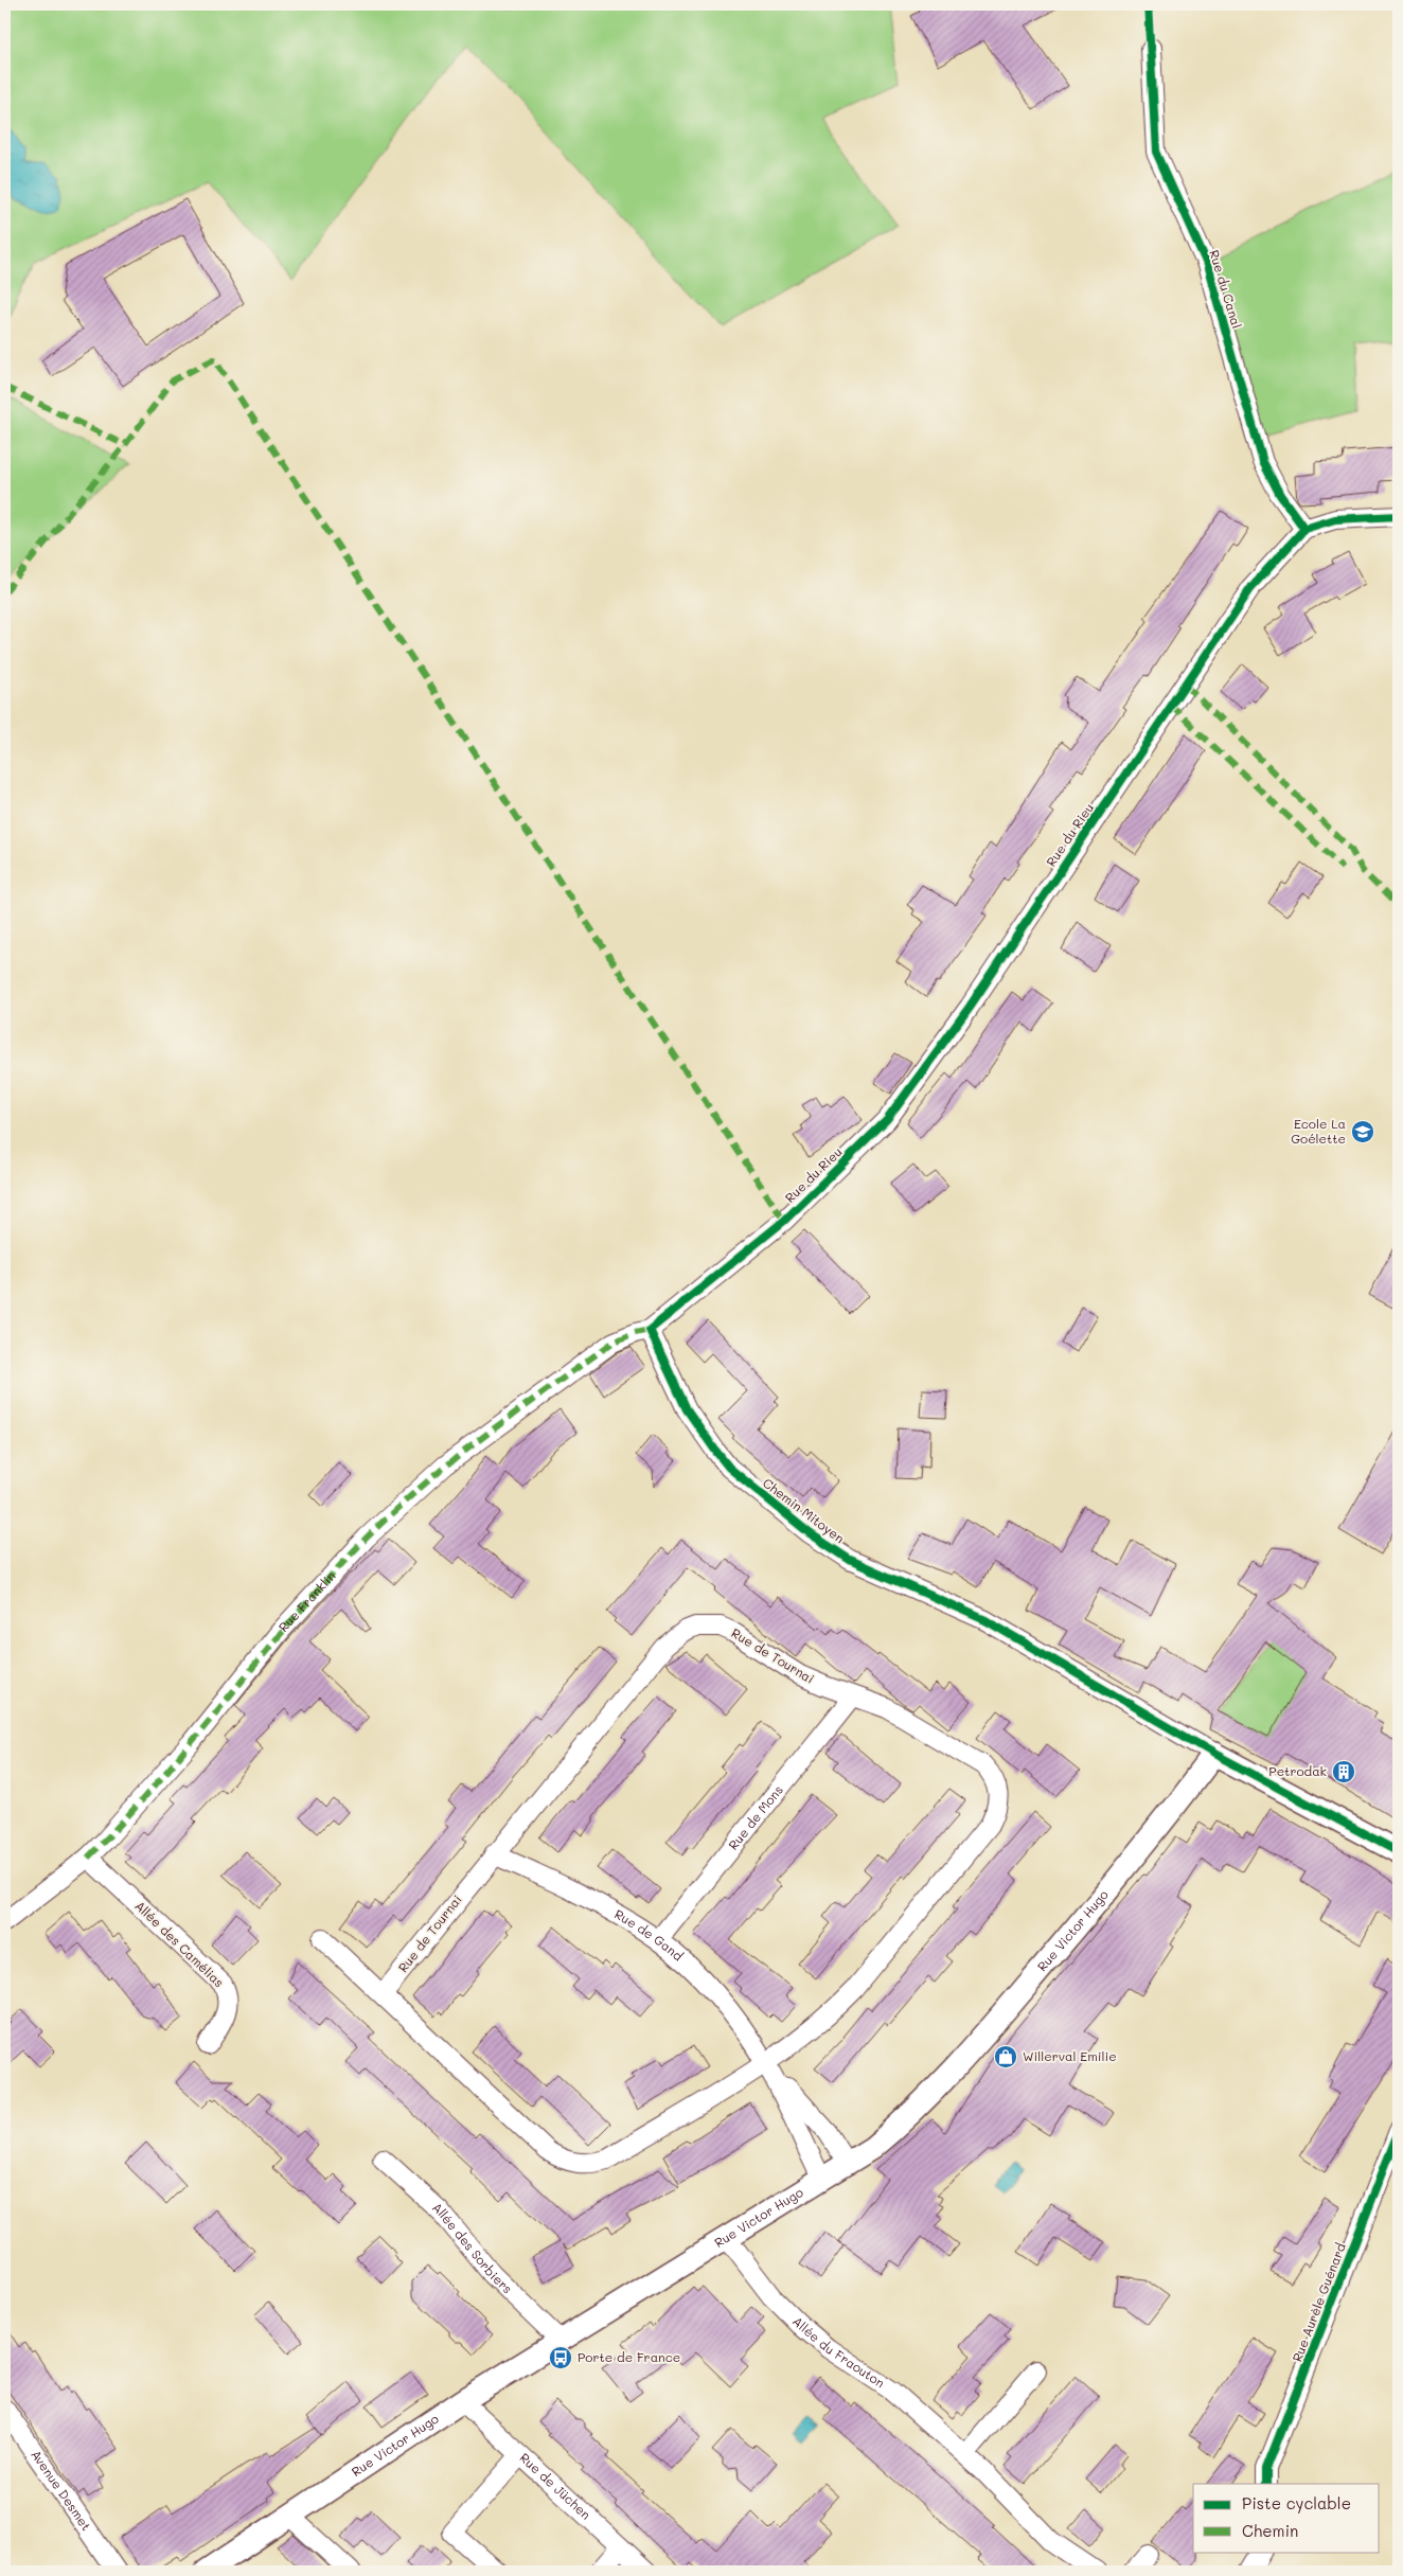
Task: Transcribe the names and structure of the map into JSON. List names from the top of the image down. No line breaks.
{"streets":{"street":["Rue du Canal","Rue du Rieu","Chemin Mitoyen","Rue Franklin","Rue de Tournai","Rue de Mons","Rue Victor Hugo","Rue de Gand","Allée des Camélias","Allée des Sorbiers","Rue Aurèle Guénard","Allée du Fraouton","Rue de Jüchen","Avenue Desmet"]},"crossings":[["Rue du Canal","Rue du Rieu"],["Rue du Rieu","Chemin Mitoyen"],["Rue du Rieu","Rue Franklin"],["Chemin Mitoyen","Rue Franklin"],["Chemin Mitoyen","Rue Victor Hugo"],["Rue Franklin","Allée des Camélias"],["Rue de Tournai","Rue de Mons"],["Rue de Tournai","Rue de Gand"],["Rue de Mons","Rue de Gand"],["Rue Victor Hugo","Allée des Sorbiers"],["Rue Victor Hugo","Allée du Fraouton"],["Rue Victor Hugo","Rue de Jüchen"]],"places":{"school or university":["Ecole La Goélette"],"building":["Petrodak"],"shop":["Willerval Emilie"],"bus stop":["Porte de France"]},"legend":["Piste cyclable","Chemin"]}
